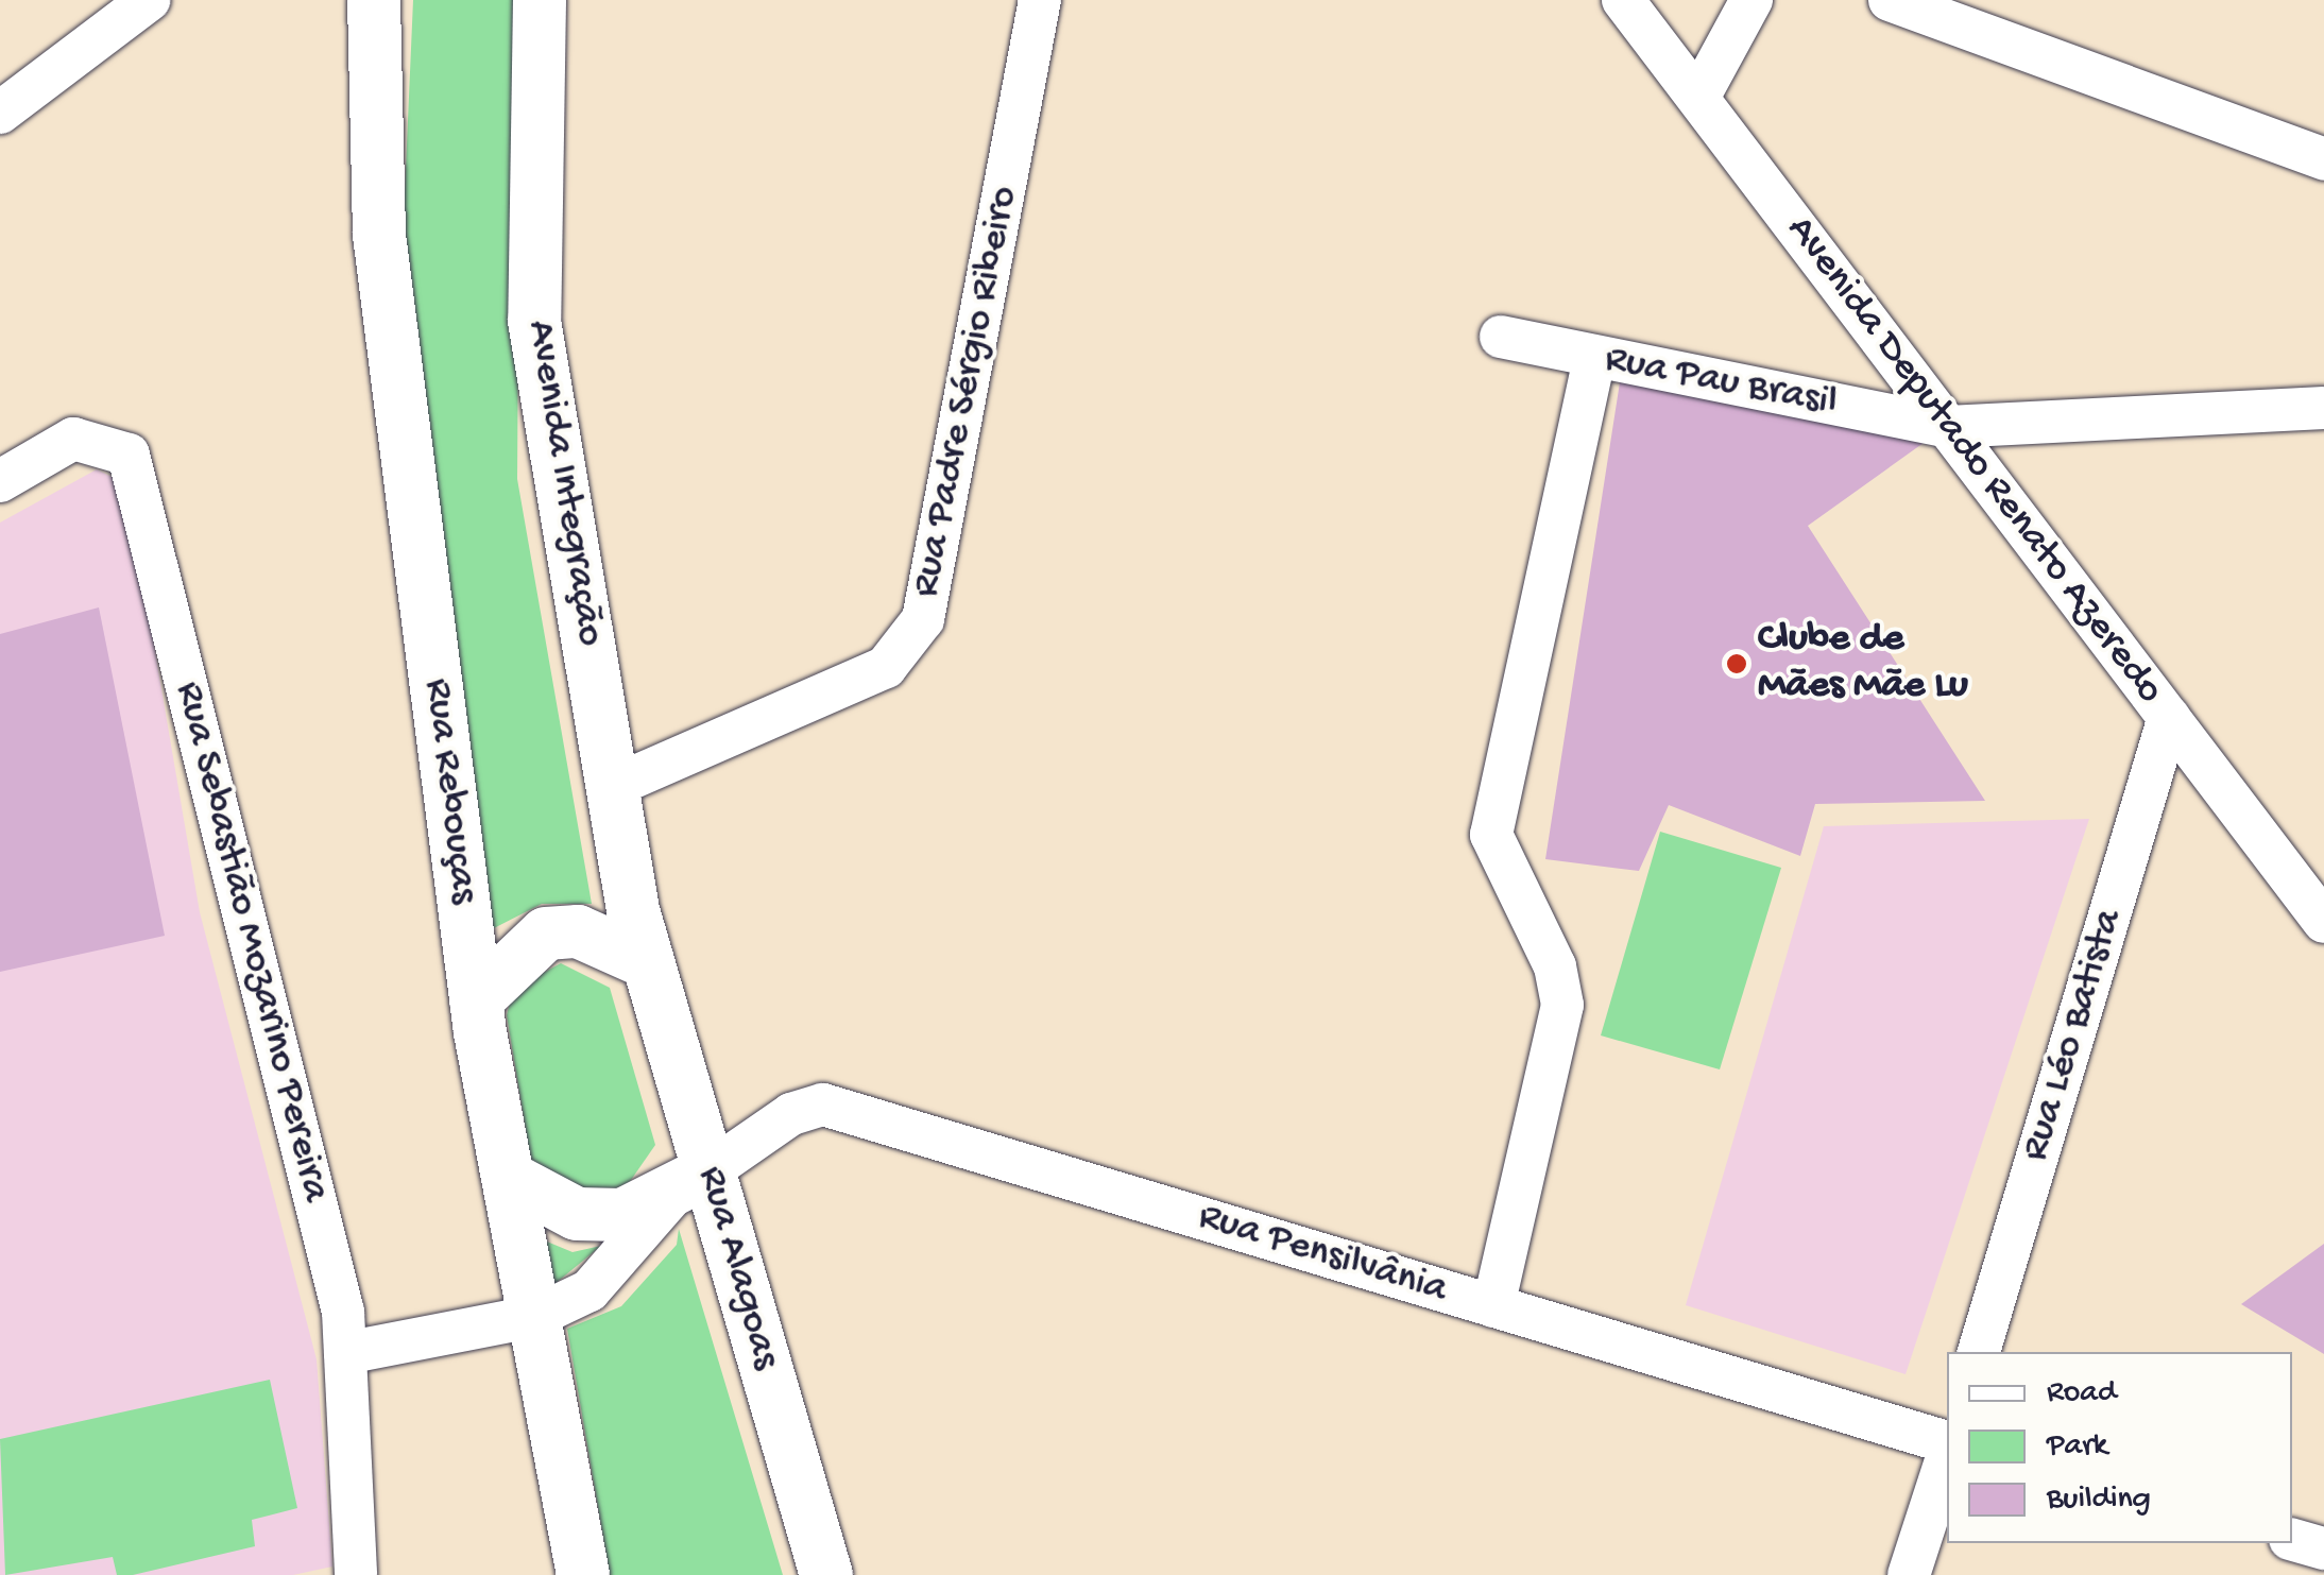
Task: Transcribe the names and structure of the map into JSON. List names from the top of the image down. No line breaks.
{"streets":{"street":["Rua Pau Brasil","Rua Padre Sérgio Ribeiro","Avenida Deputado Renato Azeredo","Avenida Integração","Rua Rebouças","Rua Sebastião Mozarino Pereira","Rua Léo Batista","Rua Pensilvânia","Rua Alagoas"]},"crossings":[["Rua Pau Brasil","Avenida Deputado Renato Azeredo"],["Rua Padre Sérgio Ribeiro","Avenida Integração"],["Avenida Deputado Renato Azeredo","Rua Léo Batista"],["Avenida Integração","Rua Alagoas"],["Rua Rebouças","Rua Pensilvânia"],["Rua Sebastião Mozarino Pereira","Rua Pensilvânia"],["Rua Pensilvânia","Rua Alagoas"]],"places":["Clube de Mães Mãe Lu"],"legend":["Road","Park","Building"]}
